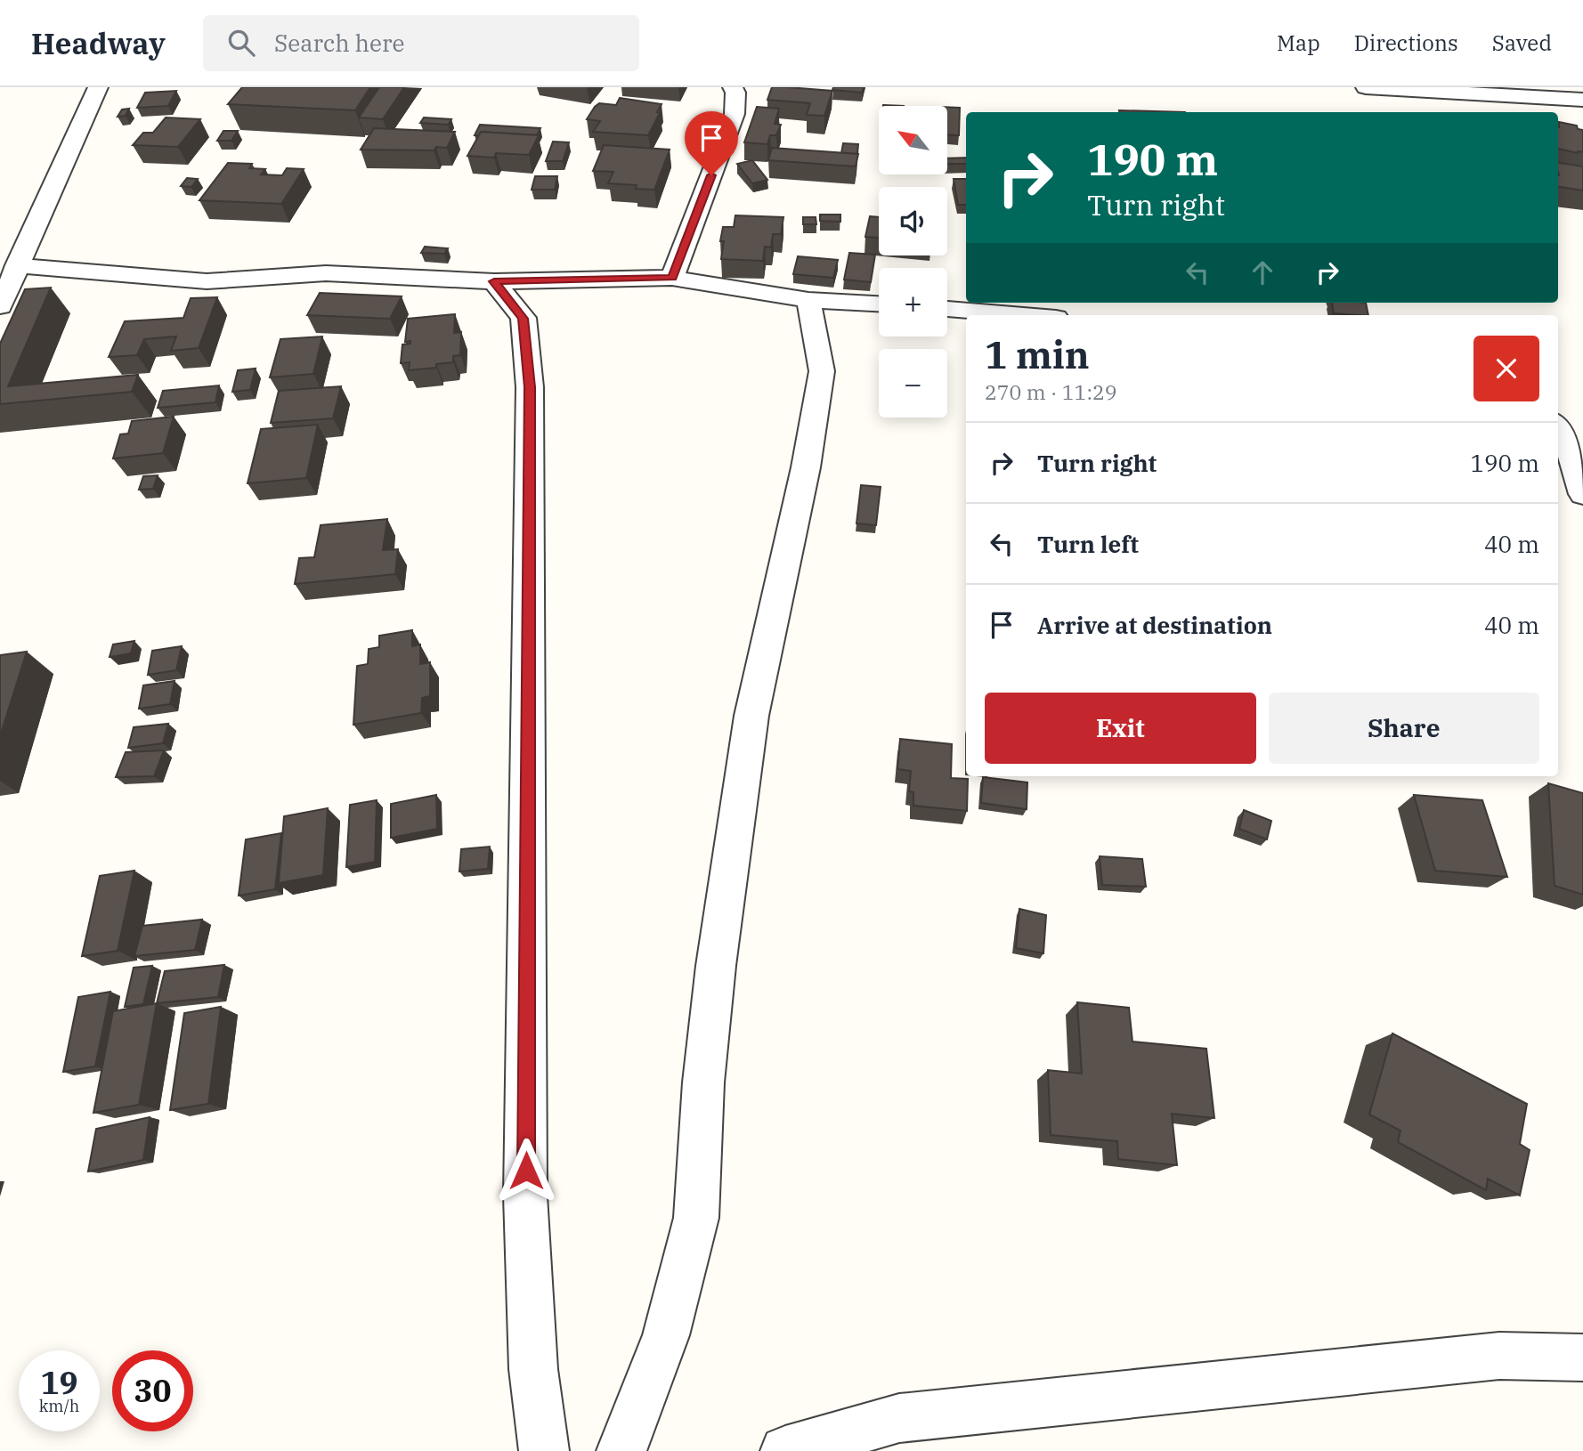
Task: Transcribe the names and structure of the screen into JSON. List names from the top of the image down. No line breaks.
{"north":"top left","page":{"header":"Headway","search":"Search here","nav":["Map","Directions","Saved"],"map_buttons":["+","−"],"turn":["190 m","Turn right"],"heading":["1 min","270 m · 11:29"],"list":[{"name":"Turn right","value":"190 m"},{"name":"Turn left","value":"40 m"},{"name":"Arrive at destination","value":"40 m"}],"buttons":["Exit","Share"],"speed":"19 km/h","limit":"30"}}
